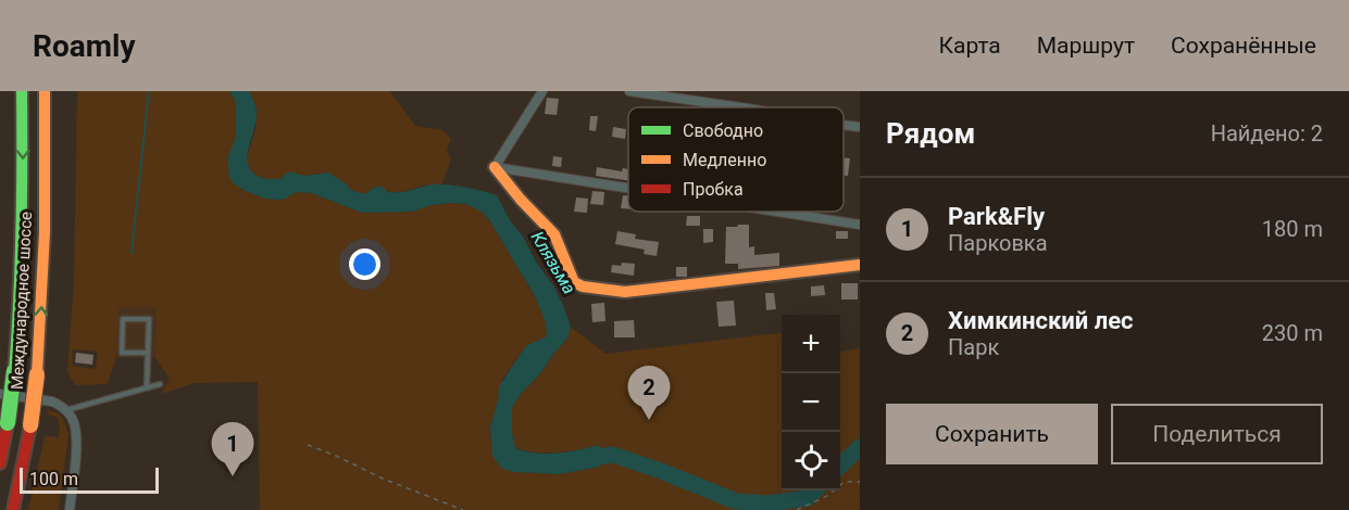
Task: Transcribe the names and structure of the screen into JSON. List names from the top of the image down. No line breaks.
{"streets":{"main road":["Международное шоссе"]},"water":["Клязьма"],"legend":["Свободно","Медленно","Пробка"],"scale_bar":"100 m","page":{"header":"Roamly","nav":["Карта","Маршрут","Сохранённые"],"heading":["Рядом","Найдено: 2"],"list":[{"mark":"1","name":"Park&Fly","note":"Парковка","value":"180 m"},{"mark":"2","name":"Химкинский лес","note":"Парк","value":"230 m"}],"map_buttons":["+","−"],"pins":["2","1"],"buttons":["Сохранить","Поделиться"],"scale":"100 m"}}
